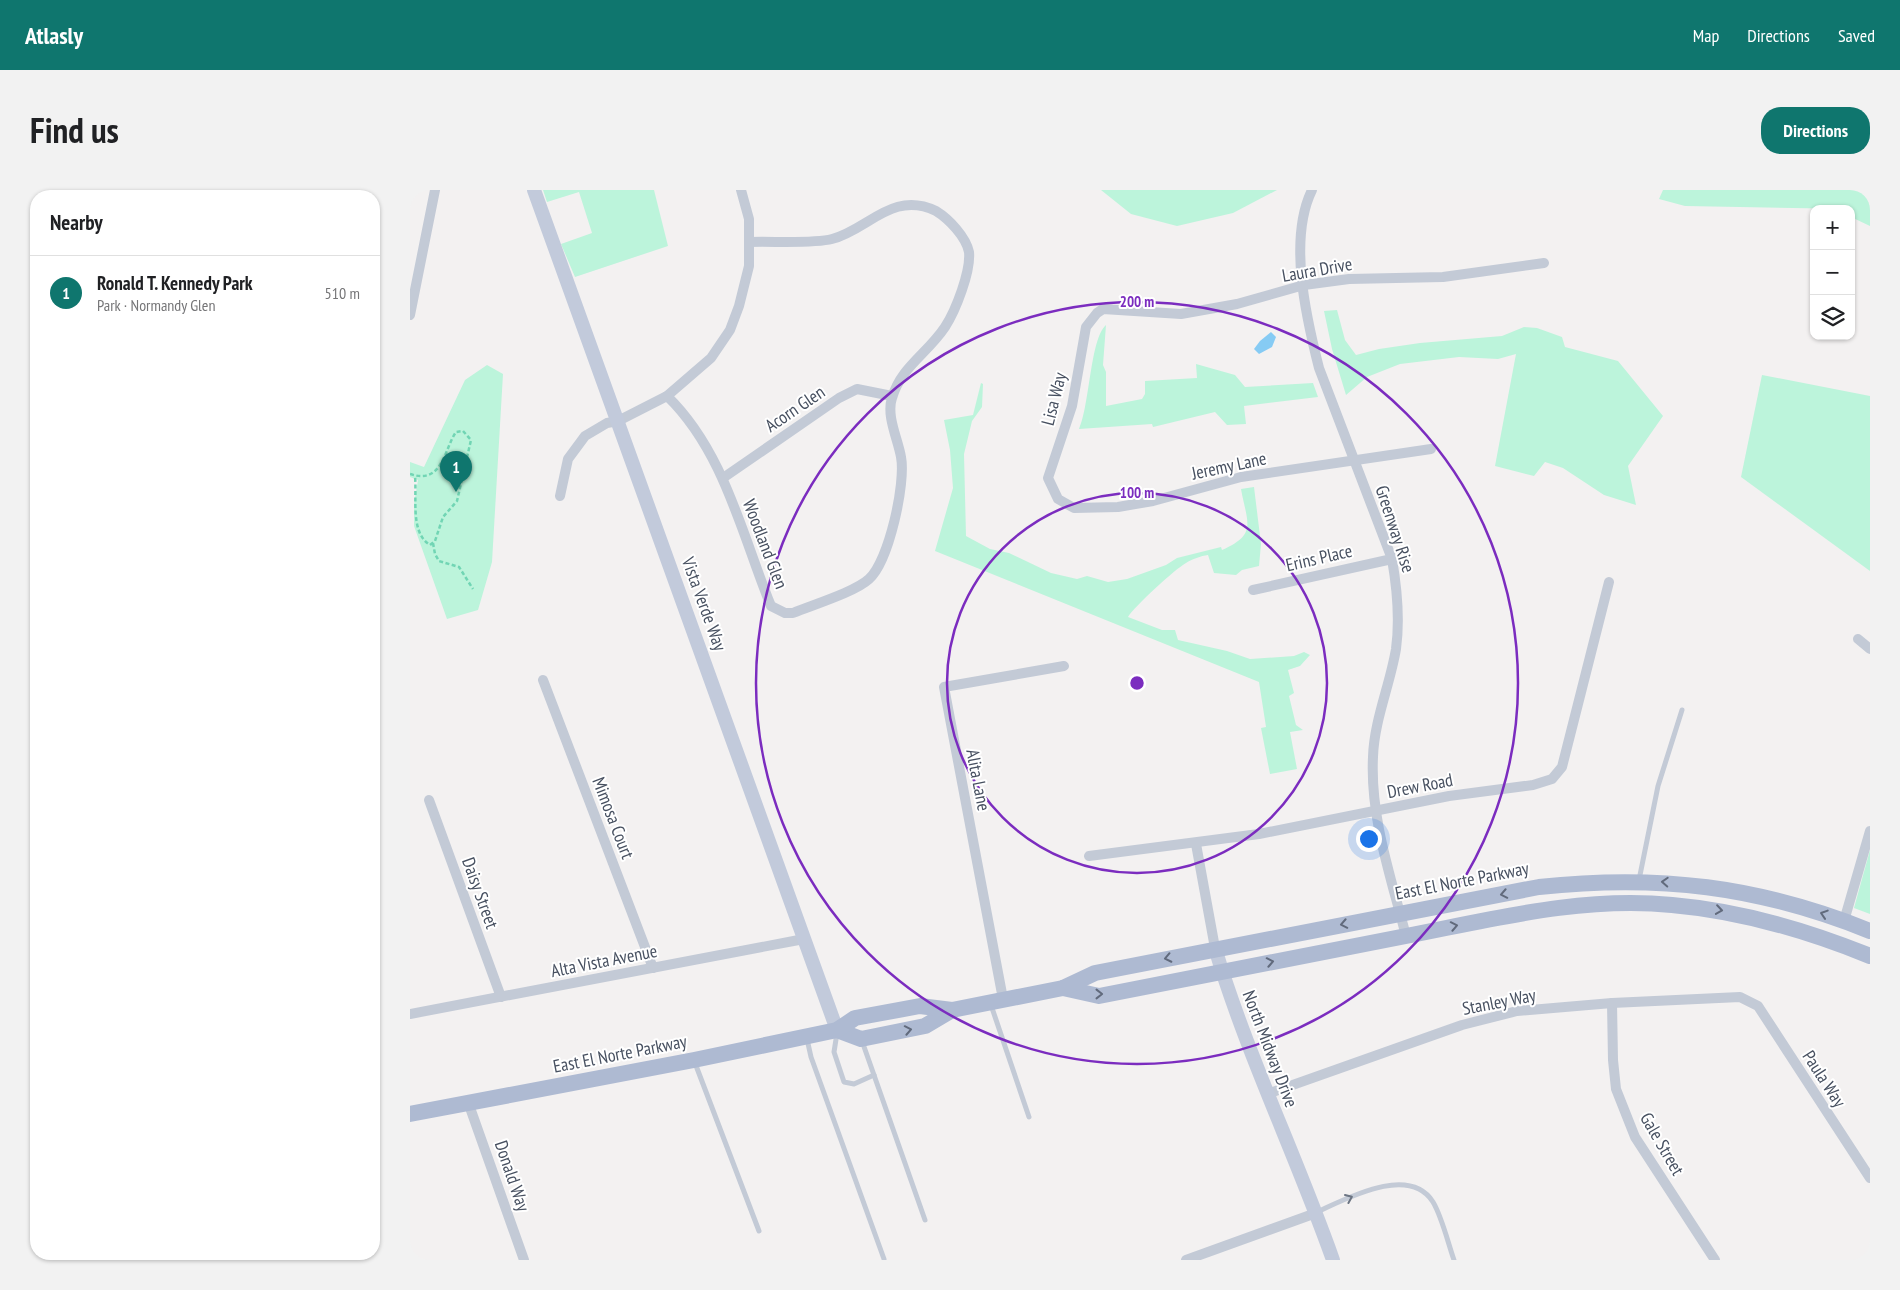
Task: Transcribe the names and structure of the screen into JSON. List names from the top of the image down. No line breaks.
{"streets":{"main road":["East El Norte Parkway"],"street":["Laura Drive","Lisa Way","Acorn Glen","Jeremy Lane","Greenway Rise","Woodland Glen","Erins Place","Vista Verde Way","Alita Lane","Drew Road","Mimosa Court","Daisy Street","Alta Vista Avenue","Stanley Way","North Midway Drive","Paula Way","Gale Street","Donald Way"]},"crossings":[["Laura Drive","Lisa Way"],["Laura Drive","Greenway Rise"],["Lisa Way","Jeremy Lane"],["Acorn Glen","Woodland Glen"],["Jeremy Lane","Greenway Rise"],["Greenway Rise","Erins Place"],["Greenway Rise","Drew Road"],["Greenway Rise","East El Norte Parkway"],["Vista Verde Way","East El Norte Parkway"],["Vista Verde Way","Alta Vista Avenue"],["Alita Lane","East El Norte Parkway"],["Drew Road","North Midway Drive"],["Mimosa Court","Alta Vista Avenue"],["East El Norte Parkway","North Midway Drive"],["East El Norte Parkway","Donald Way"],["Daisy Street","Alta Vista Avenue"],["Stanley Way","North Midway Drive"],["Stanley Way","Paula Way"],["Stanley Way","Gale Street"]],"page":{"header":"Atlasly","nav":["Map","Directions","Saved"],"title":"Find us","buttons":"Directions","heading":"Nearby","map_buttons":["+","−"],"list":[{"mark":"1","name":"Ronald T. Kennedy Park","note":"Park · Normandy Glen","value":"510 m"}],"pins":"1"},"rings":["200 m","100 m"]}
